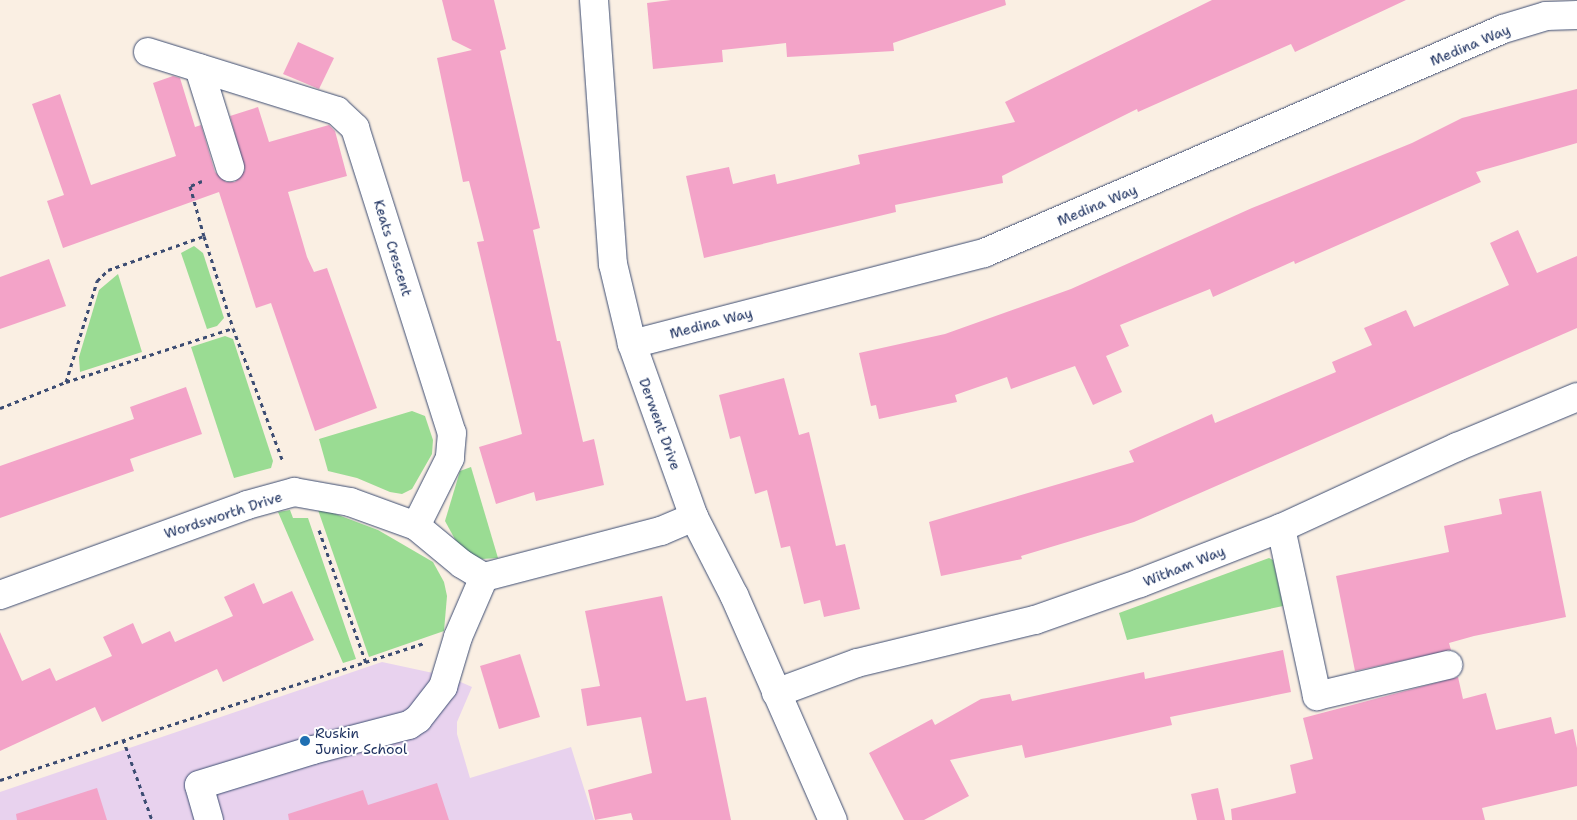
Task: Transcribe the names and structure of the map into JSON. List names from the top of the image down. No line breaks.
{"streets":{"street":["Medina Way","Keats Crescent","Derwent Drive","Wordsworth Drive","Witham Way"]},"crossings":[["Medina Way","Derwent Drive"],["Keats Crescent","Wordsworth Drive"],["Derwent Drive","Witham Way"]],"places":["Ruskin Junior School"]}
